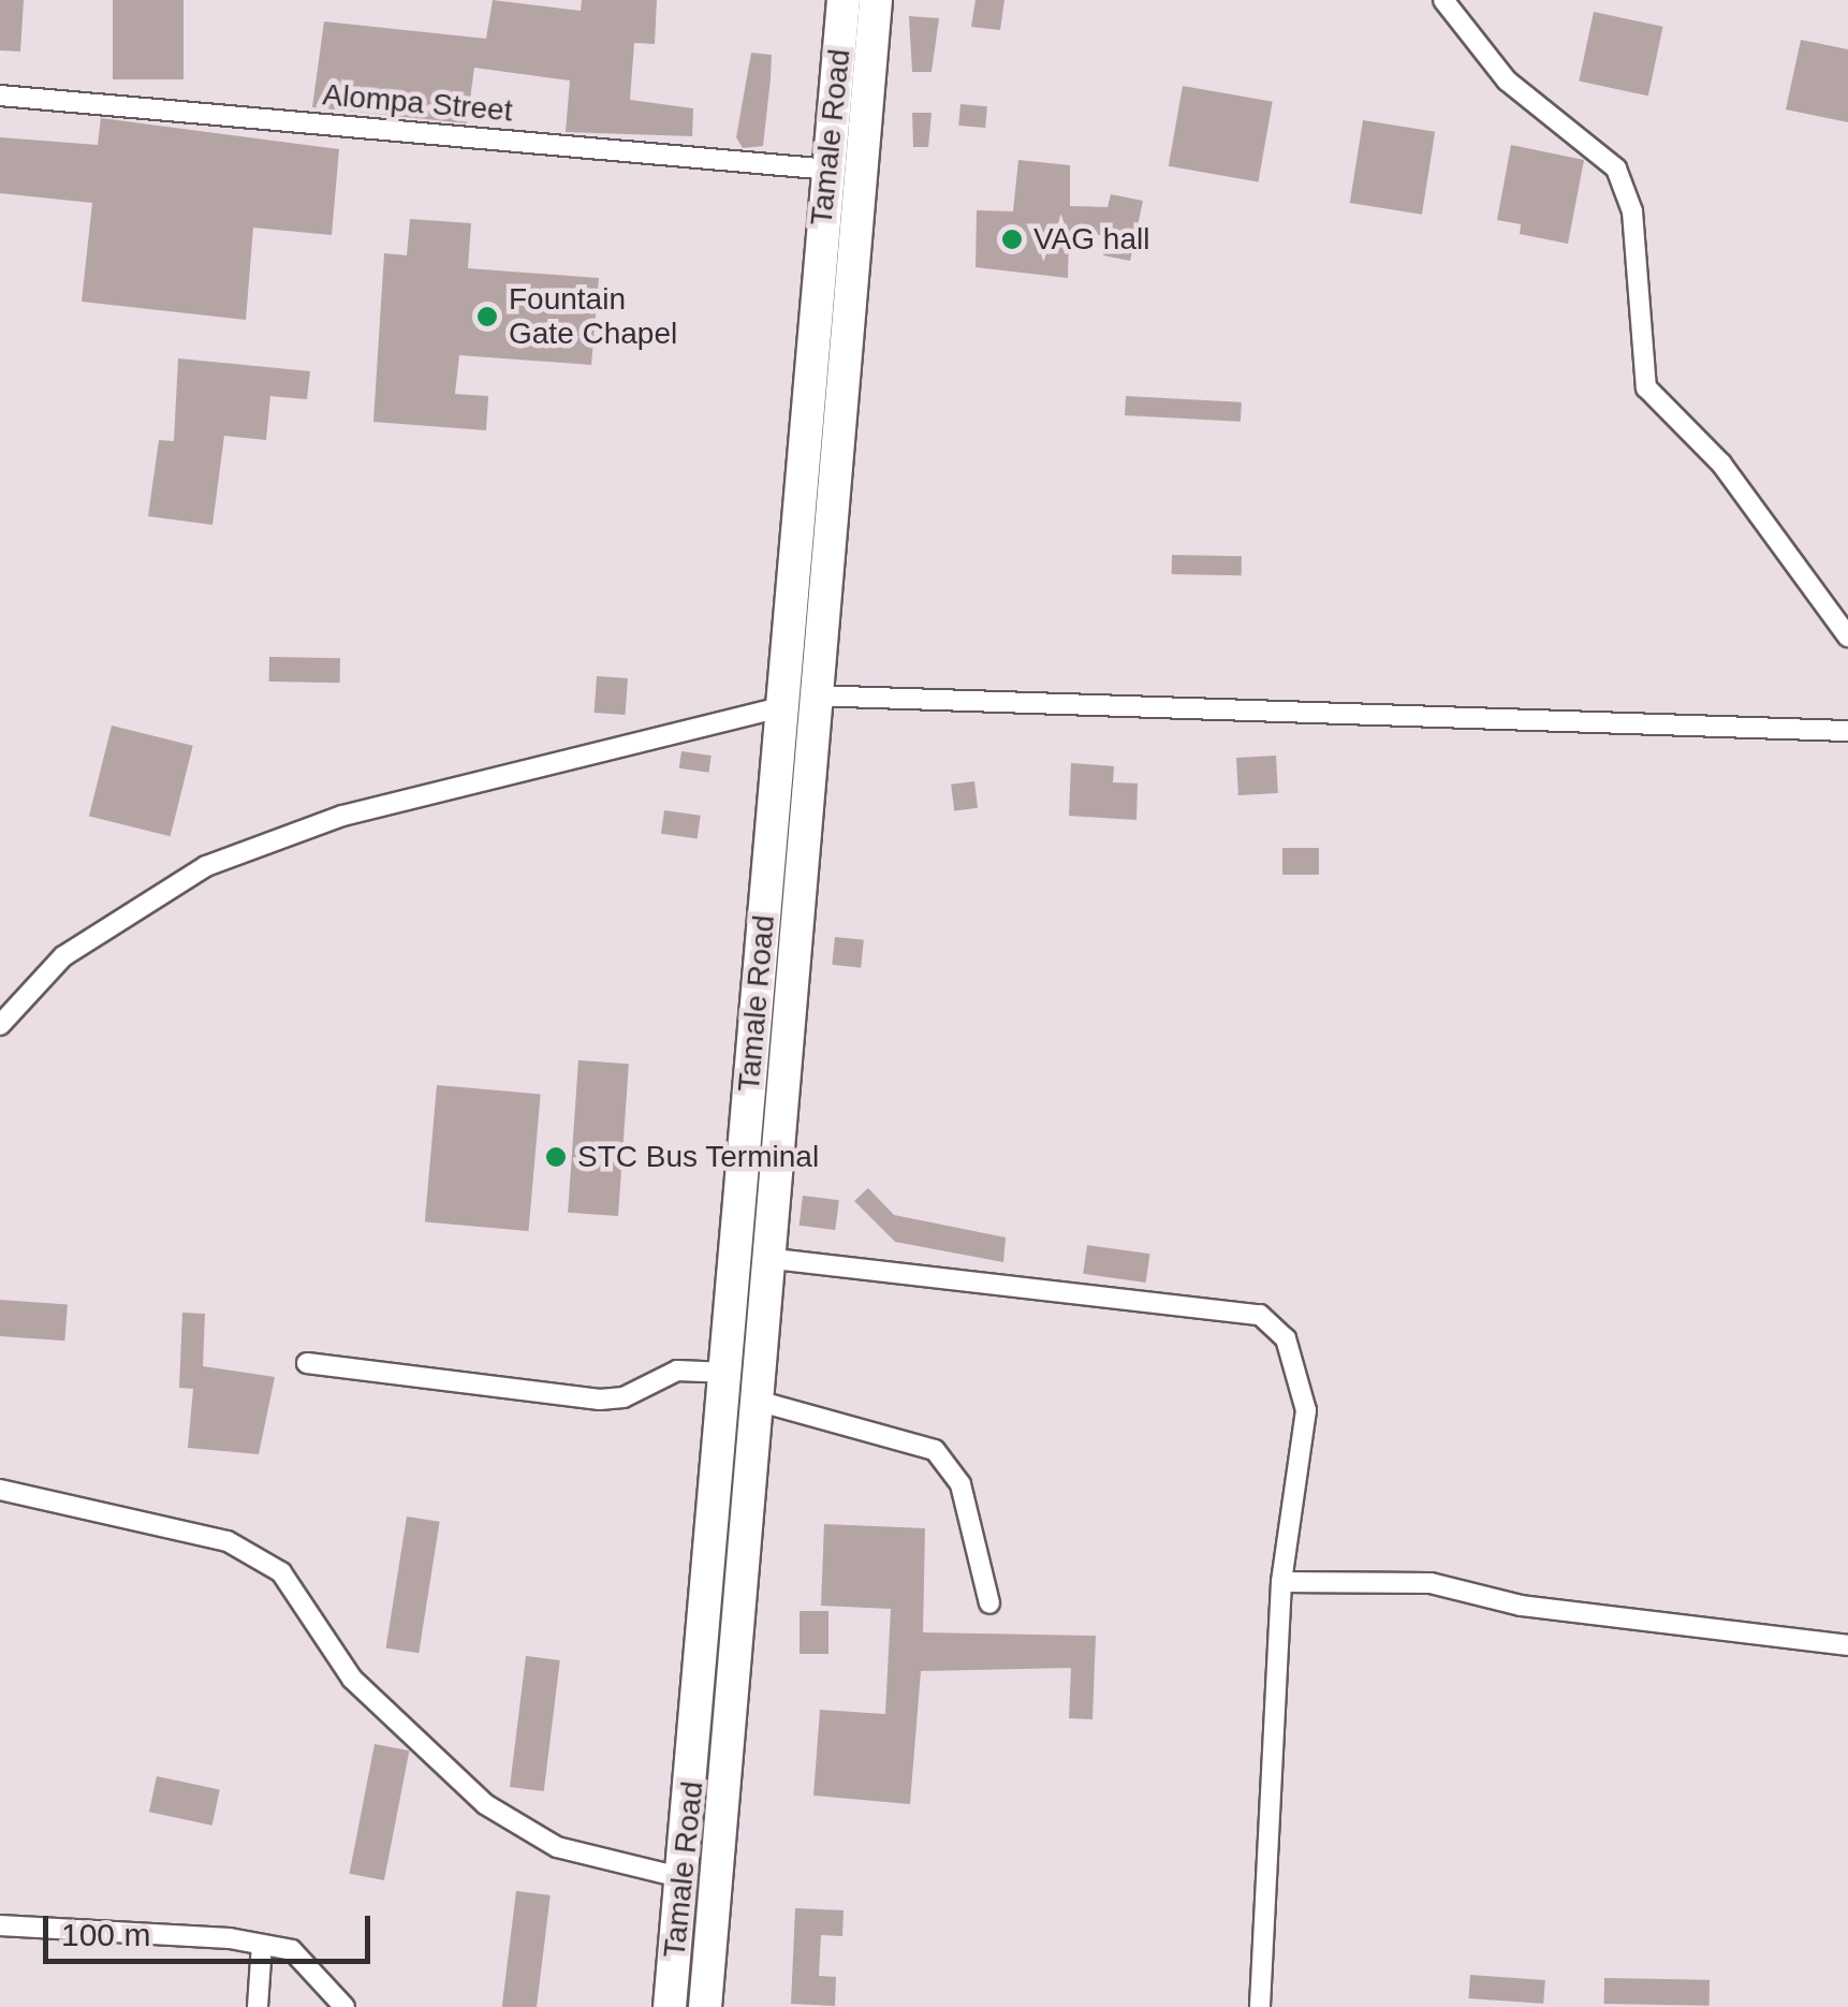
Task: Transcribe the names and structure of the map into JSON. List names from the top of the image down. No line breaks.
{"streets":{"highway":["Tamale Road"],"street":["Alompa Street"]},"crossings":[["Alompa Street","Tamale Road"]],"places":["VAG hall","Fountain Gate Chapel","STC Bus Terminal"],"scale_bar":"100 m"}
